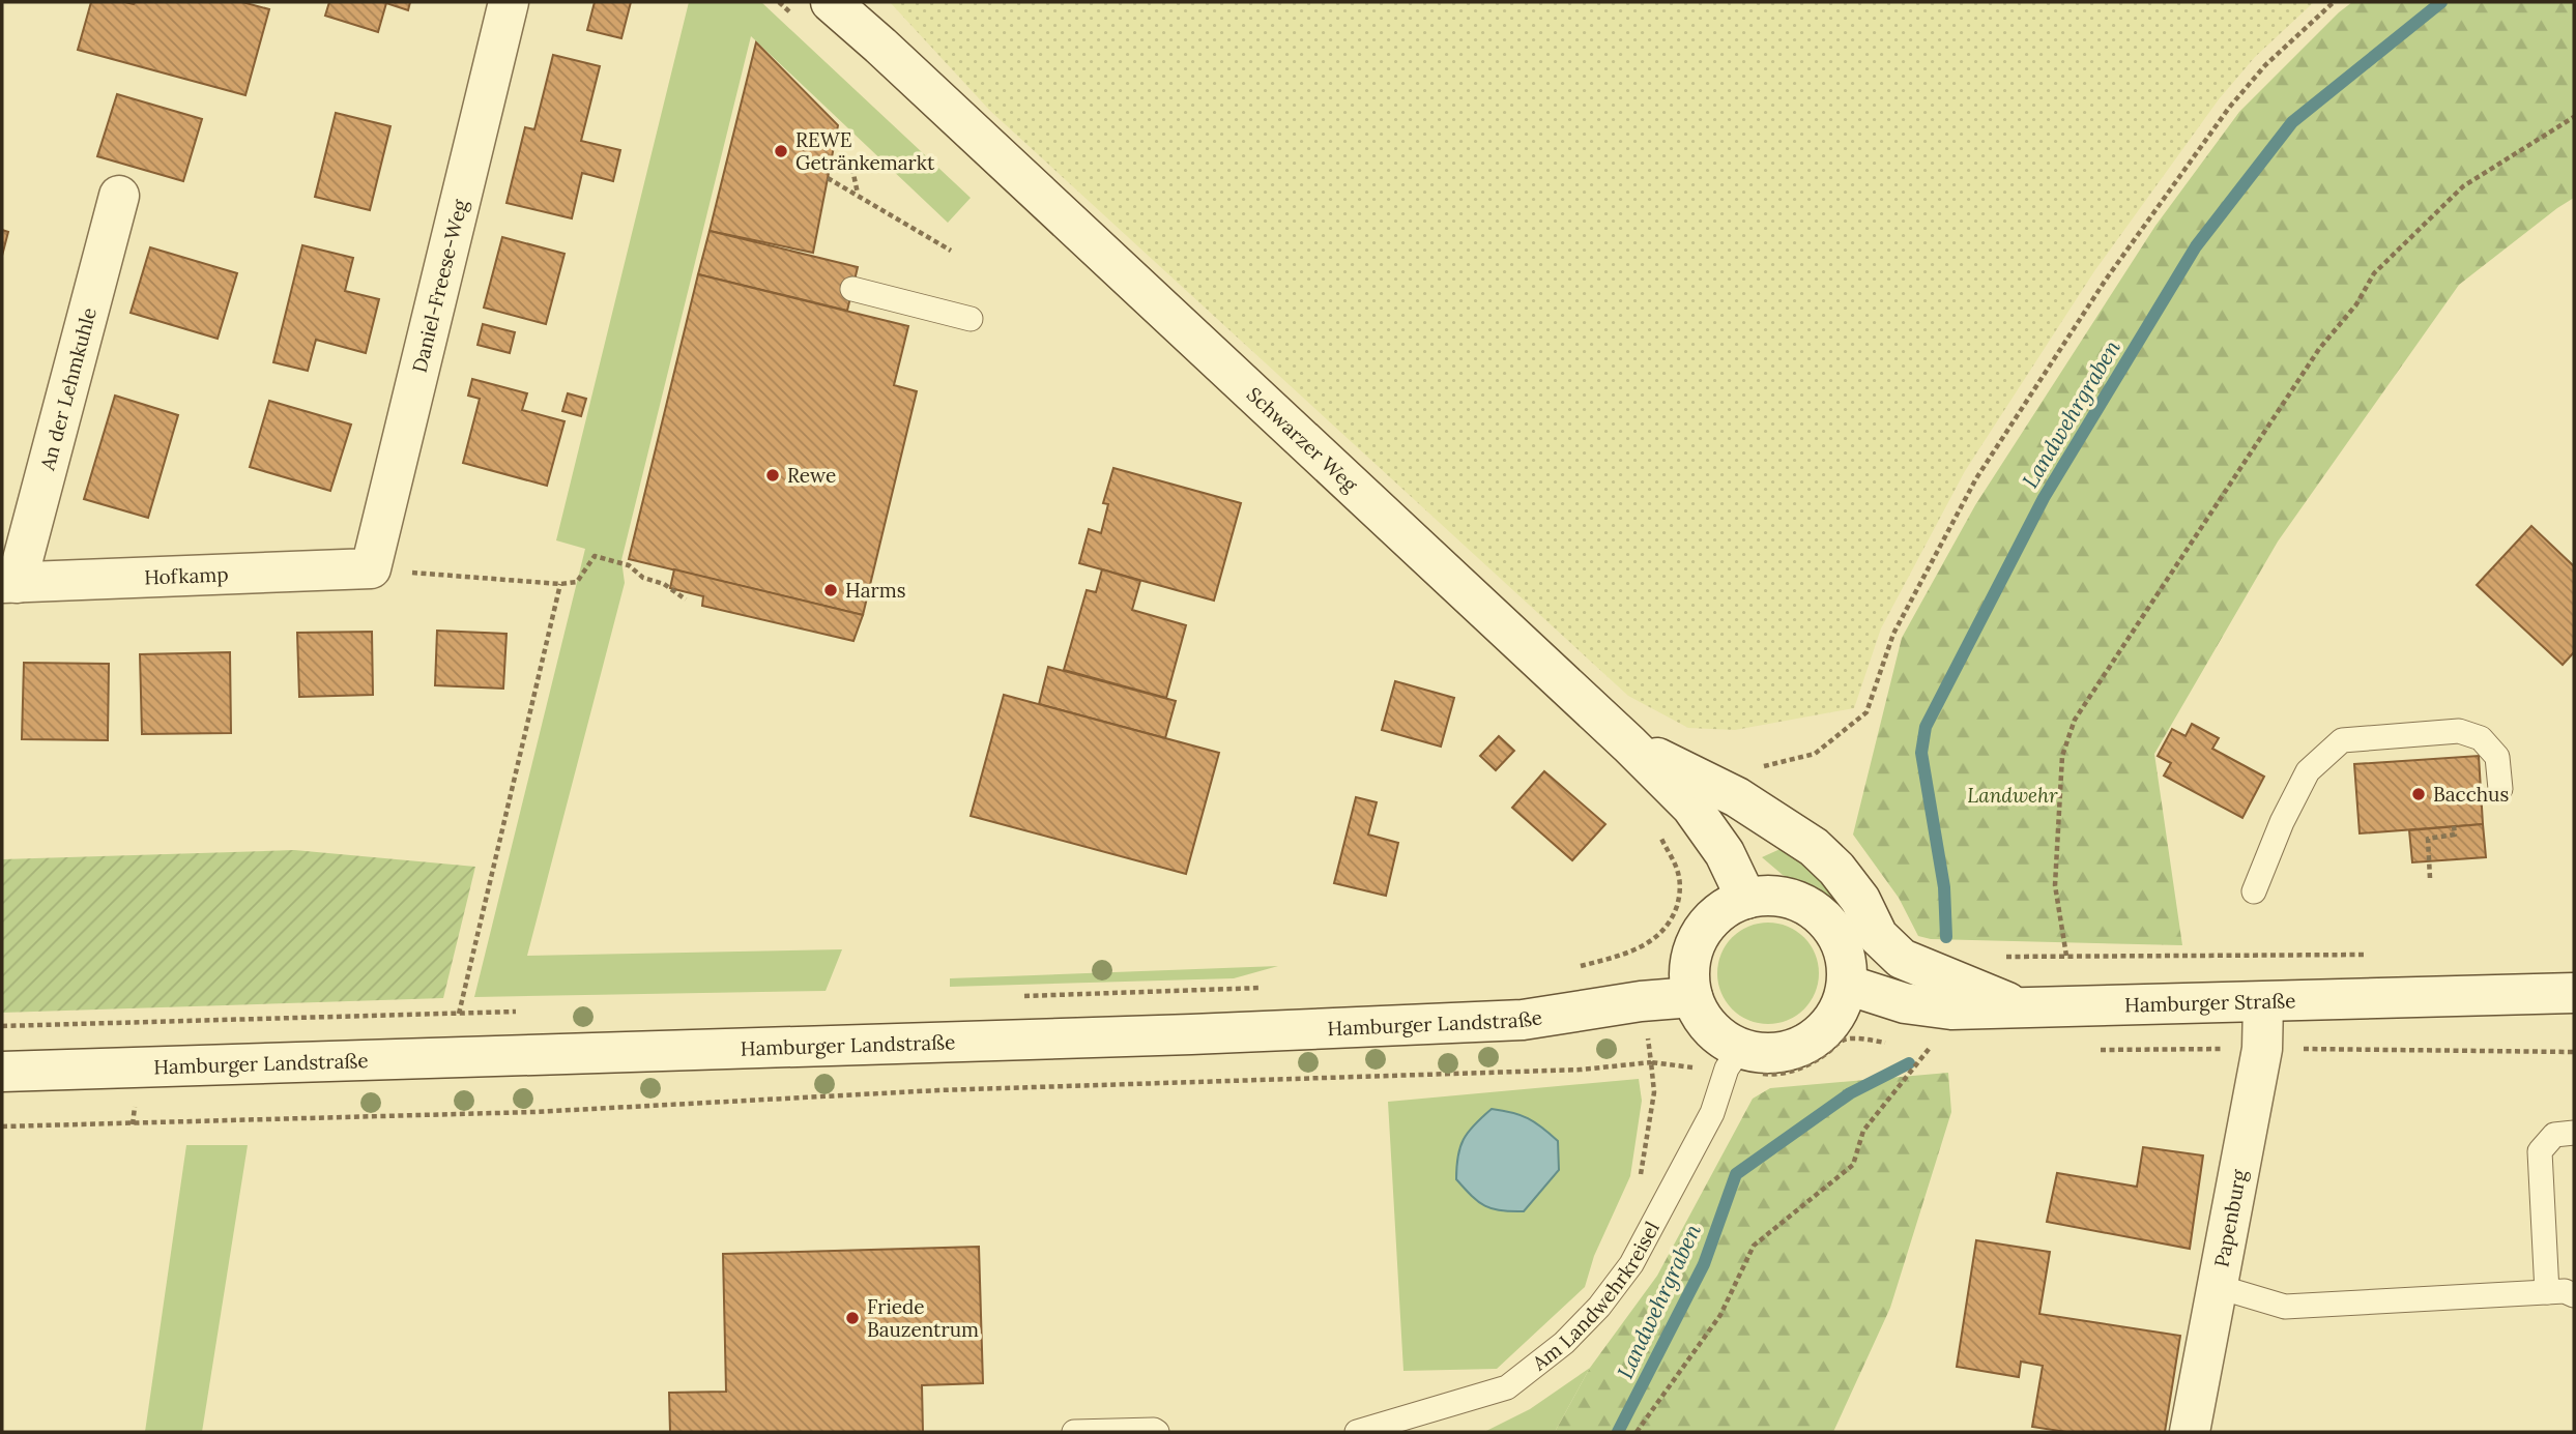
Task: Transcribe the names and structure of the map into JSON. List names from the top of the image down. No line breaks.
{"streets":{"street":["Daniel-Freese-Weg","An der Lehmkuhle","Schwarzer Weg","Hofkamp","Hamburger Straße","Hamburger Landstraße","Papenburg"],"lane":["Am Landwehrkreisel"]},"crossings":[["Daniel-Freese-Weg","Hofkamp"],["An der Lehmkuhle","Hofkamp"],["Schwarzer Weg","Hamburger Straße"],["Schwarzer Weg","Hamburger Landstraße"],["Schwarzer Weg","Am Landwehrkreisel"],["Hamburger Straße","Hamburger Landstraße"],["Hamburger Straße","Papenburg"],["Hamburger Straße","Am Landwehrkreisel"],["Hamburger Landstraße","Am Landwehrkreisel"]],"water":["Landwehrgraben"],"parks":["Landwehr"],"places":["REWE Getränkemarkt","Rewe","Harms","Bacchus","Friede Bauzentrum"]}
